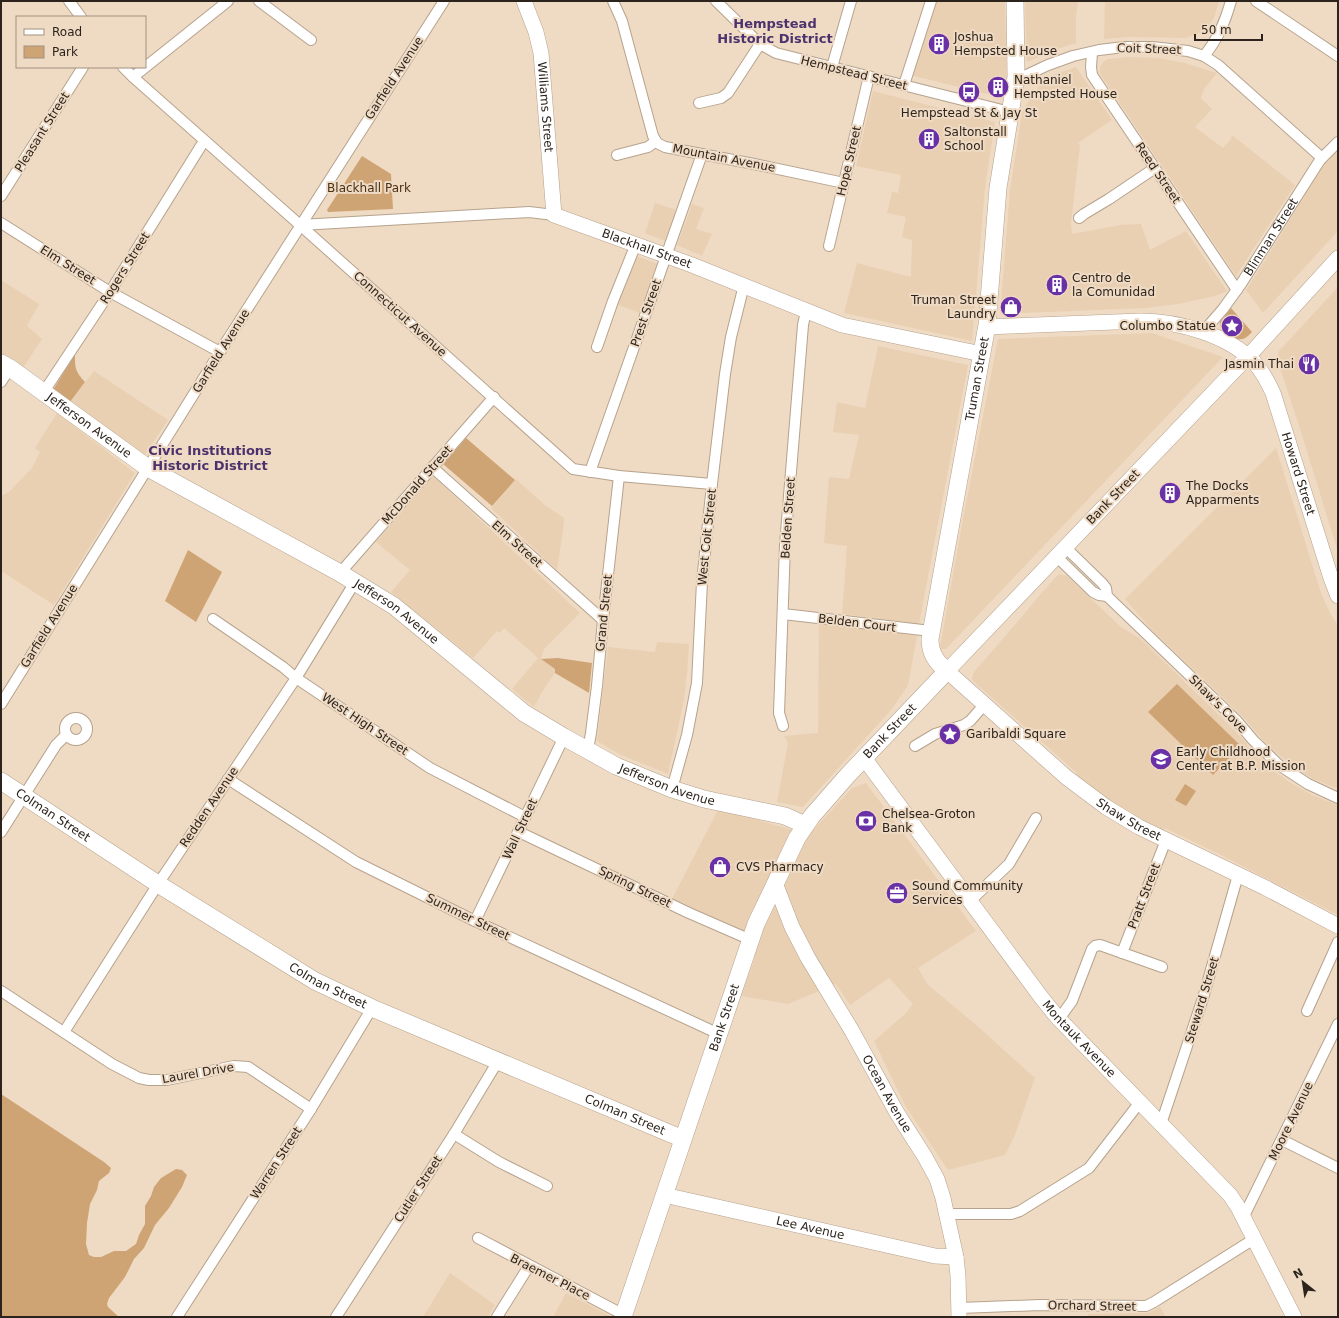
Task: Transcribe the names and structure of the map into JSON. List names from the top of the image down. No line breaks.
{"streets":{"main road":["Truman Street","Jefferson Avenue","Bank Street","Colman Street"],"street":["Coit Street","Hempstead Street","Garfield Avenue","Williams Street","Pleasant Street","Mountain Avenue","Hope Street","Reed Street","Blinman Street","Blackhall Street","Elm Street","Rogers Street","Prest Street","Connecticut Avenue","Howard Street","McDonald Street","Belden Street","West Coit Street","Grand Street","Belden Court","Shaw's Cove","West High Street","Redden Avenue","Shaw Street","Wall Street","Spring Street","Pratt Street","Summer Street","Steward Street","Montauk Avenue","Laurel Drive","Ocean Avenue","Moore Avenue","Warren Street","Cutler Street","Lee Avenue","Braemer Place","Orchard Street"]},"crossings":[["Coit Street","Reed Street"],["Coit Street","Blinman Street"],["Coit Street","Truman Street"],["Hempstead Street","Hope Street"],["Hempstead Street","Truman Street"],["Garfield Avenue","Blackhall Street"],["Garfield Avenue","Elm Street"],["Garfield Avenue","Connecticut Avenue"],["Garfield Avenue","Jefferson Avenue"],["Williams Street","Blackhall Street"],["Mountain Avenue","Hope Street"],["Mountain Avenue","Prest Street"],["Reed Street","Blinman Street"],["Blackhall Street","Prest Street"],["Blackhall Street","Connecticut Avenue"],["Blackhall Street","Truman Street"],["Blackhall Street","Belden Street"],["Blackhall Street","West Coit Street"],["Elm Street","Rogers Street"],["Elm Street","McDonald Street"],["Elm Street","Grand Street"],["Rogers Street","Connecticut Avenue"],["Rogers Street","Jefferson Avenue"],["Prest Street","Connecticut Avenue"],["Connecticut Avenue","McDonald Street"],["Connecticut Avenue","West Coit Street"],["Connecticut Avenue","Grand Street"],["Truman Street","Bank Street"],["Truman Street","Belden Court"],["Truman Street","Shaw Street"],["Jefferson Avenue","McDonald Street"],["Jefferson Avenue","Bank Street"],["Jefferson Avenue","West Coit Street"],["Jefferson Avenue","Grand Street"],["Jefferson Avenue","Redden Avenue"],["Jefferson Avenue","Wall Street"],["Howard Street","Bank Street"],["Bank Street","Shaw's Cove"],["Bank Street","Colman Street"],["Bank Street","Shaw Street"],["Bank Street","Spring Street"],["Bank Street","Summer Street"],["Bank Street","Montauk Avenue"],["Bank Street","Ocean Avenue"],["Bank Street","Lee Avenue"],["Bank Street","Braemer Place"],["Belden Street","Belden Court"],["West High Street","Redden Avenue"],["West High Street","Wall Street"],["Redden Avenue","Colman Street"],["Redden Avenue","Summer Street"],["Redden Avenue","Laurel Drive"],["Colman Street","Warren Street"],["Colman Street","Cutler Street"],["Shaw Street","Pratt Street"],["Shaw Street","Steward Street"],["Wall Street","Spring Street"],["Wall Street","Summer Street"],["Steward Street","Montauk Avenue"],["Montauk Avenue","Moore Avenue"],["Montauk Avenue","Orchard Street"],["Laurel Drive","Warren Street"],["Ocean Avenue","Lee Avenue"],["Ocean Avenue","Orchard Street"]],"districts":["Hempstead Historic District","Civic Institutions Historic District"],"parks":["Blackhall Park"],"places":{"building":["Joshua Hempsted House","Nathaniel Hempsted House","Saltonstall School","Centro de la Comunidad","The Docks Apparments"],"bus stop":["Hempstead St & Jay St"],"shop":["Truman Street Laundry","CVS Pharmacy"],"place":["Columbo Statue","Garibaldi Square"],"restaurant":["Jasmin Thai"],"school or university":["Early Childhood Center at B.P. Mission"],"bank":["Chelsea-Groton Bank"],"office":["Sound Community Services"]},"legend":["Road","Park"],"scale_bar":"50 m","north":"top left"}
